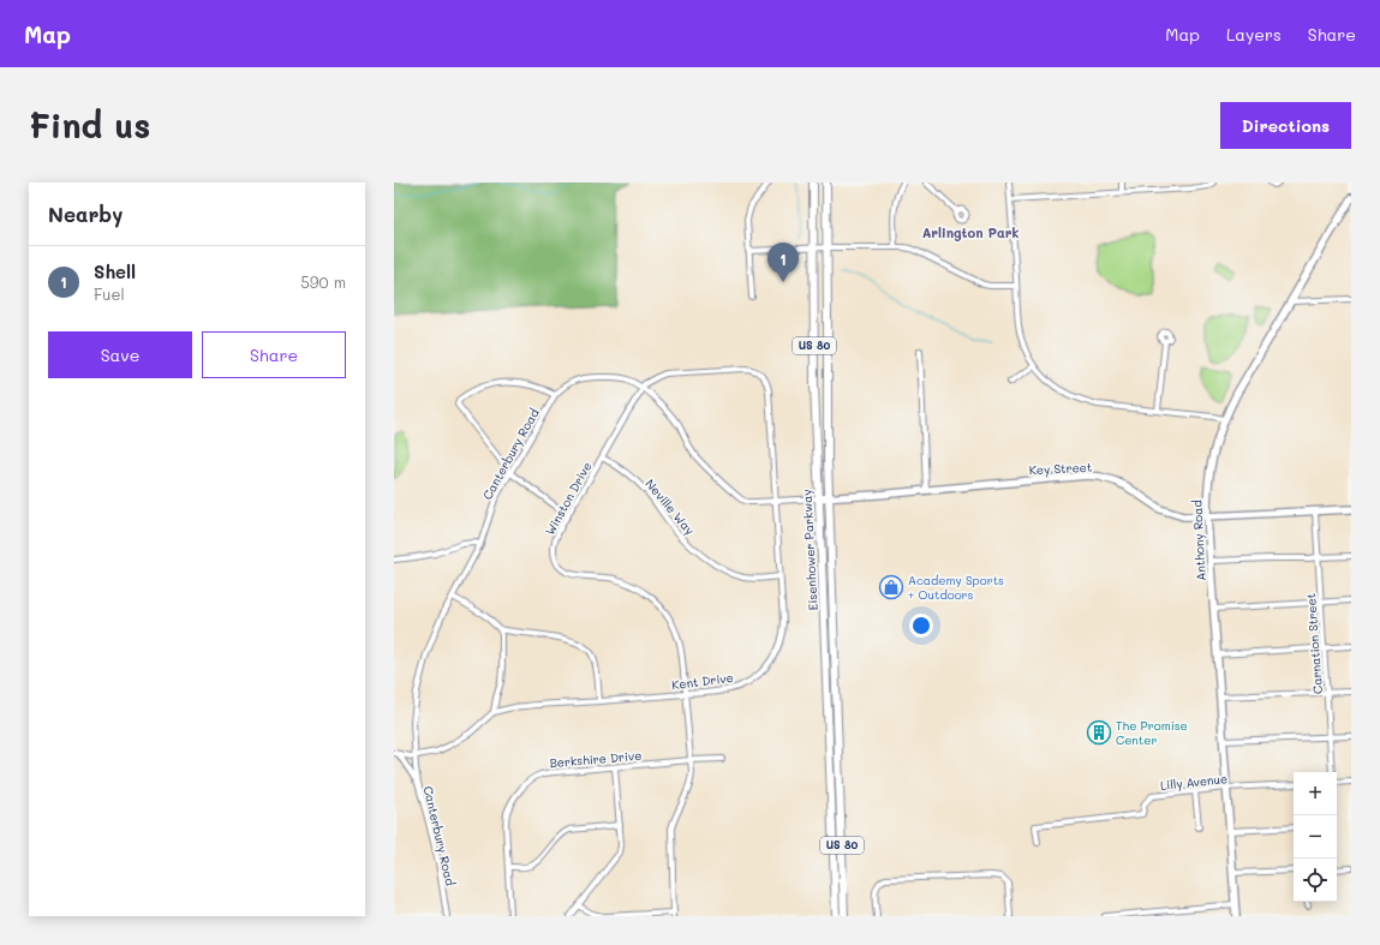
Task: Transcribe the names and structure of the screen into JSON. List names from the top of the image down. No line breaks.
{"streets":{"main road":["US 80","Eisenhower Parkway"],"street":["Canterbury Road","Key Street","Winston Drive","Neville Way","Anthony Road","Carnation Street","Kent Drive","Berkshire Drive","Lilly Avenue"]},"crossings":[["Canterbury Road","Key Street"],["Canterbury Road","Winston Drive"],["Canterbury Road","Eisenhower Parkway"],["Canterbury Road","Kent Drive"],["Key Street","Anthony Road"],["Key Street","Eisenhower Parkway"],["Key Street","Carnation Street"],["Winston Drive","Neville Way"],["Winston Drive","Kent Drive"],["Winston Drive","Berkshire Drive"],["Neville Way","Kent Drive"],["Anthony Road","Lilly Avenue"]],"districts":["Arlington Park"],"places":{"shop":["Academy Sports + Outdoors"],"building":["The Promise Center"]},"page":{"header":"Map","nav":["Map","Layers","Share"],"buttons":["Directions",["Save","Share"]],"title":"Find us","heading":"Nearby","pins":"1","list":[{"mark":"1","name":"Shell","note":"Fuel","value":"590 m"}],"map_buttons":["+","−"]}}
